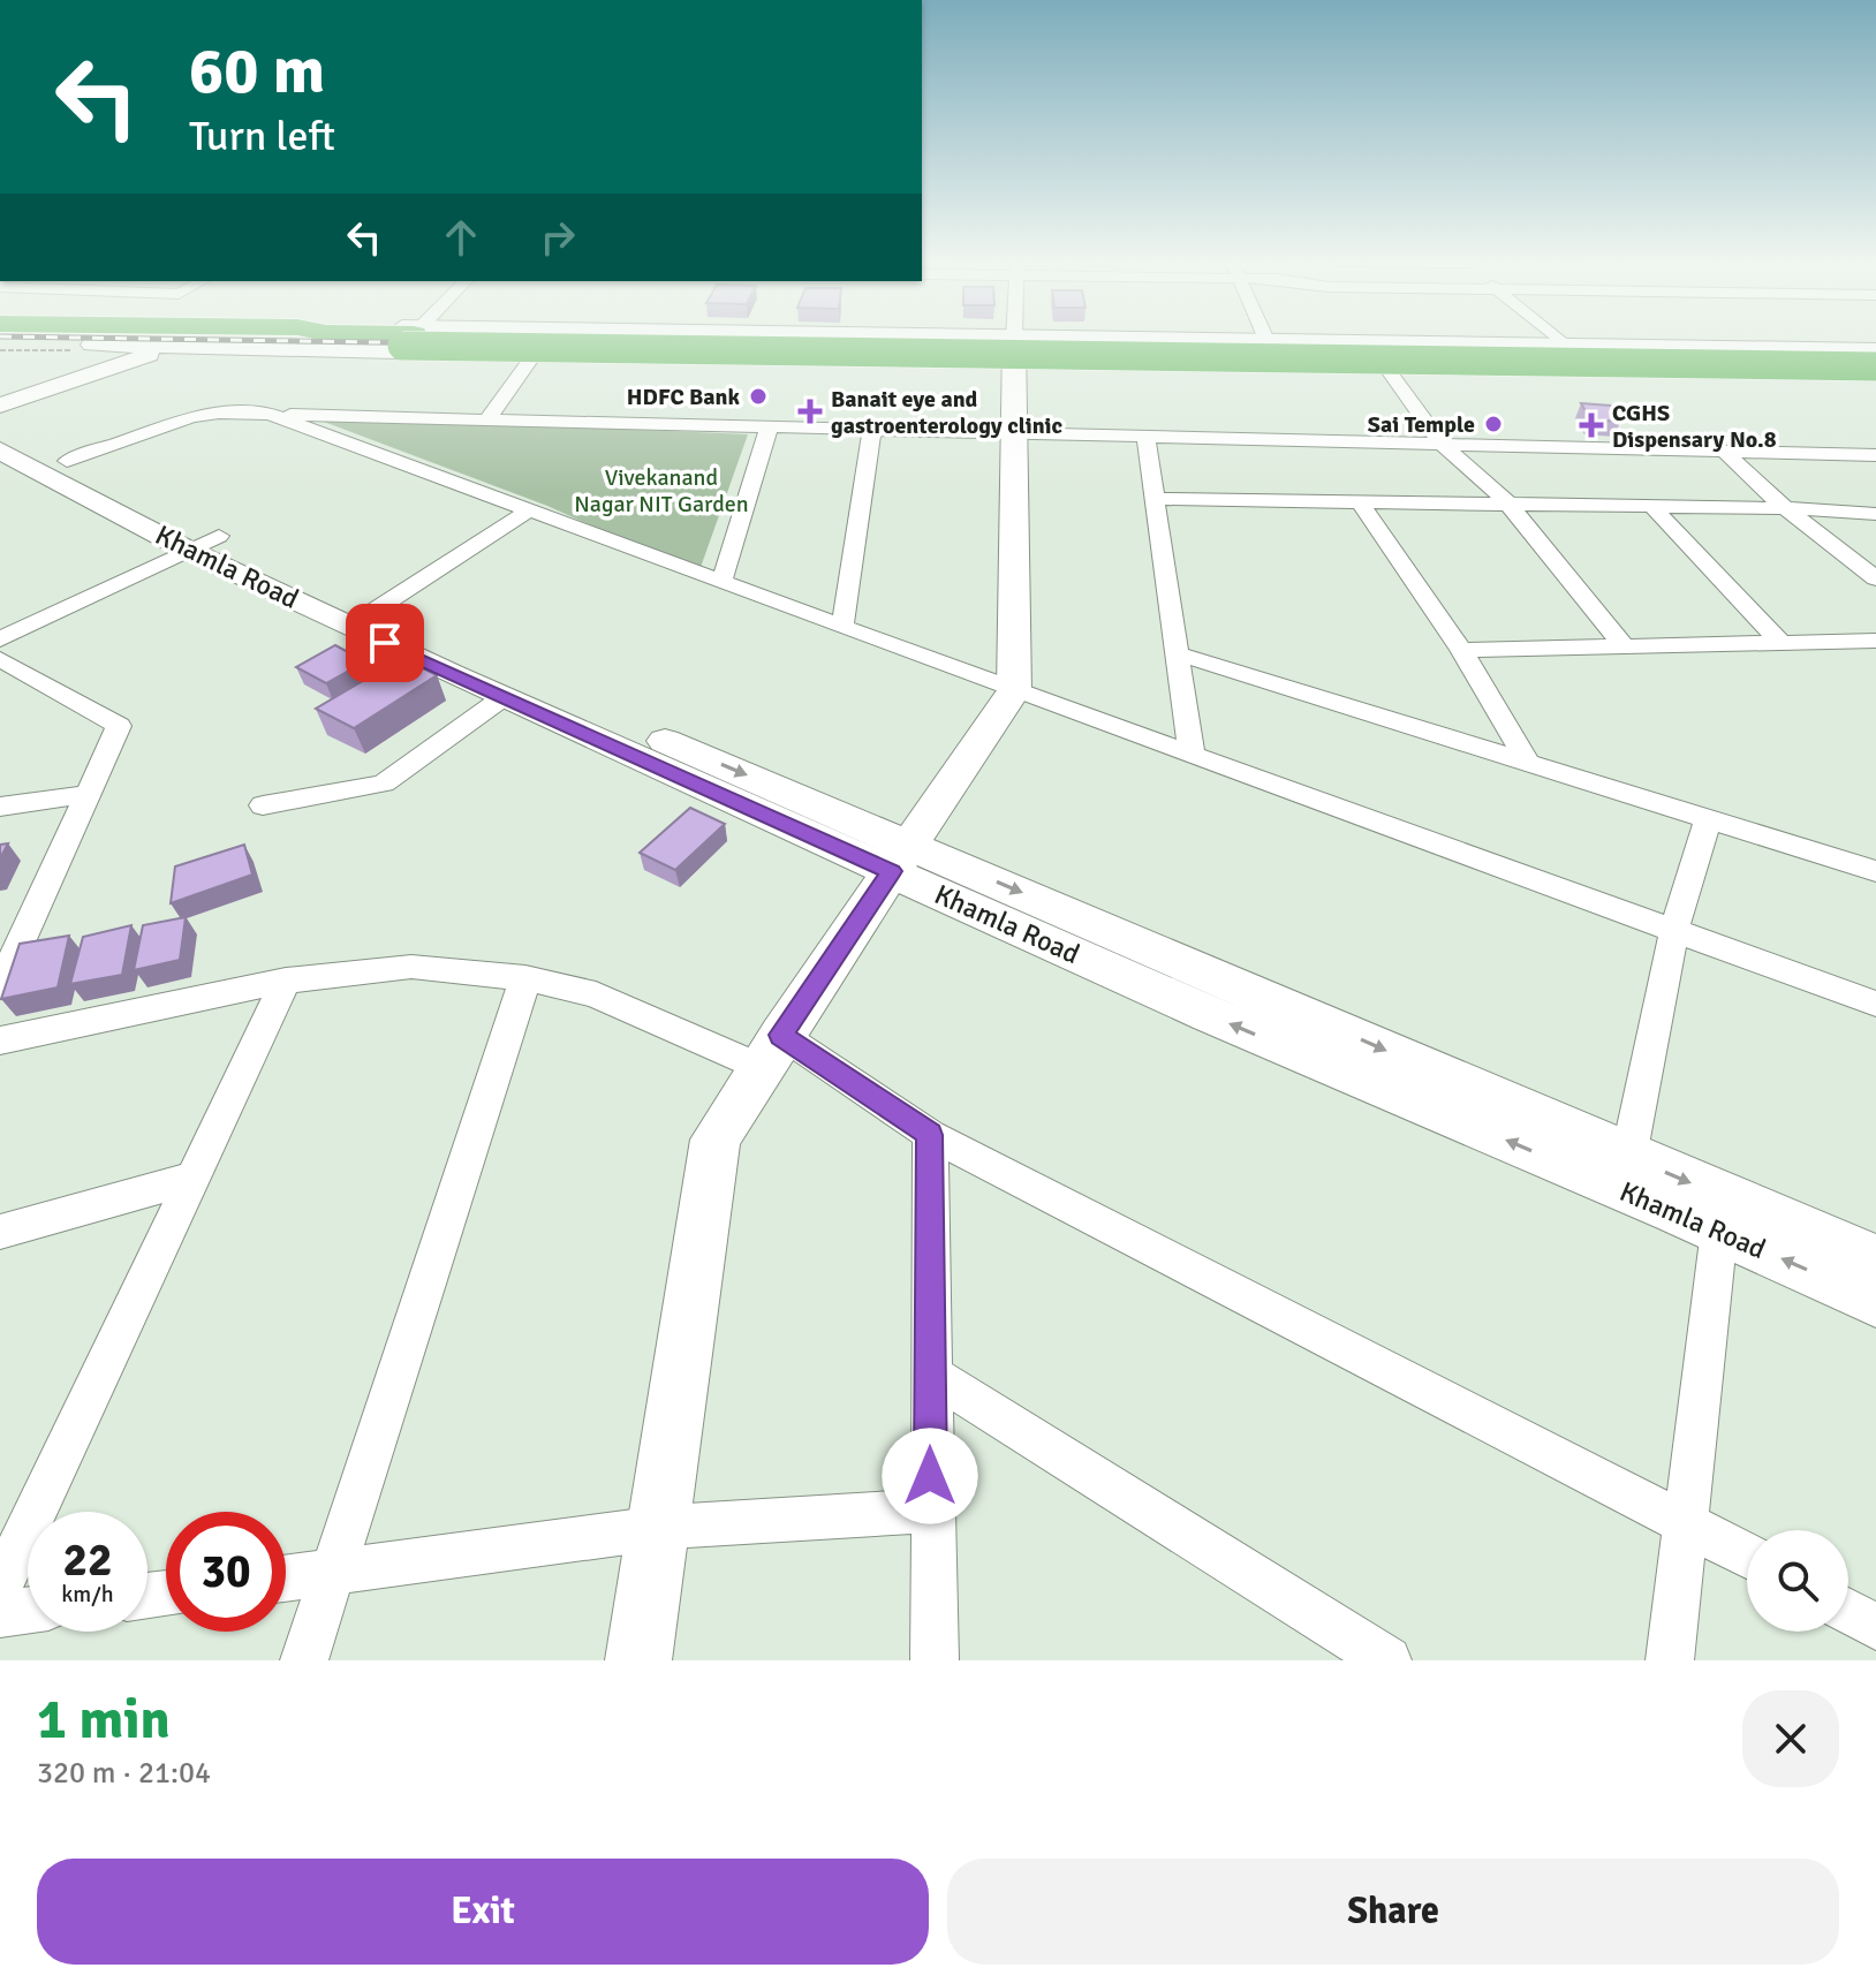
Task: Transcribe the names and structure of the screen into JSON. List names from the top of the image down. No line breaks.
{"streets":{"street":["Khamla Road"]},"parks":["Vivekanand Nagar NIT Garden"],"places":{"other":["HDFC Bank","Sai Temple"],"health":["Banait eye and gastroenterology clinic","CGHS Dispensary No.8"]},"page":{"turn":["60 m","Turn left"],"speed":"22 km/h","limit":"30","heading":["1 min","320 m · 21:04"],"buttons":["Exit","Share"]}}
